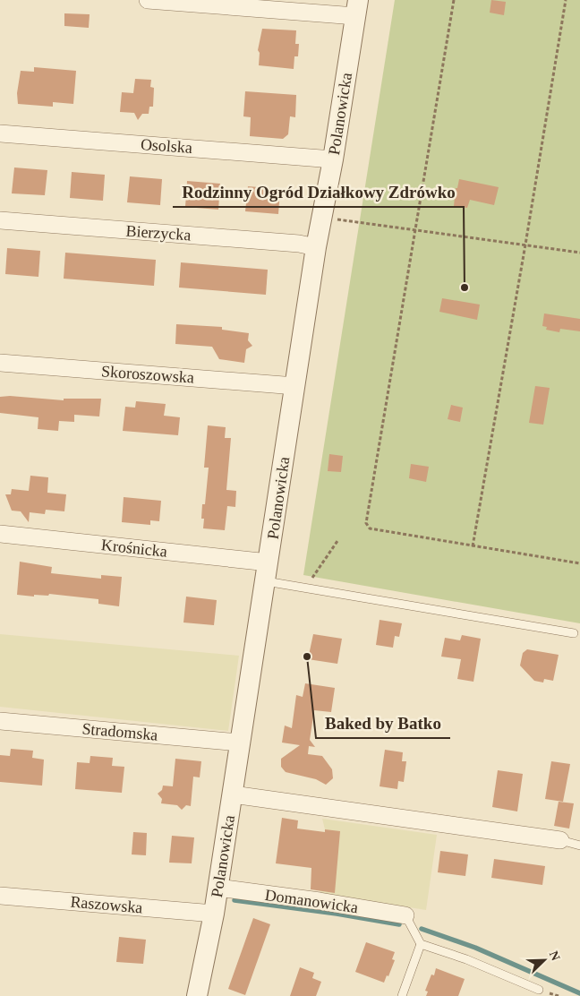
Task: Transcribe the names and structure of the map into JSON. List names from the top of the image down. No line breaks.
{"streets":{"street":["Polanowicka","Osolska","Bierzycka","Skoroszowska","Krośnicka","Stradomska","Domanowicka","Raszowska"]},"crossings":[["Polanowicka","Osolska"],["Polanowicka","Bierzycka"],["Polanowicka","Skoroszowska"],["Polanowicka","Krośnicka"],["Polanowicka","Stradomska"],["Polanowicka","Domanowicka"],["Polanowicka","Raszowska"]],"places":["Rodzinny Ogród Działkowy Zdrówko","Baked by Batko"],"north":"top right"}
